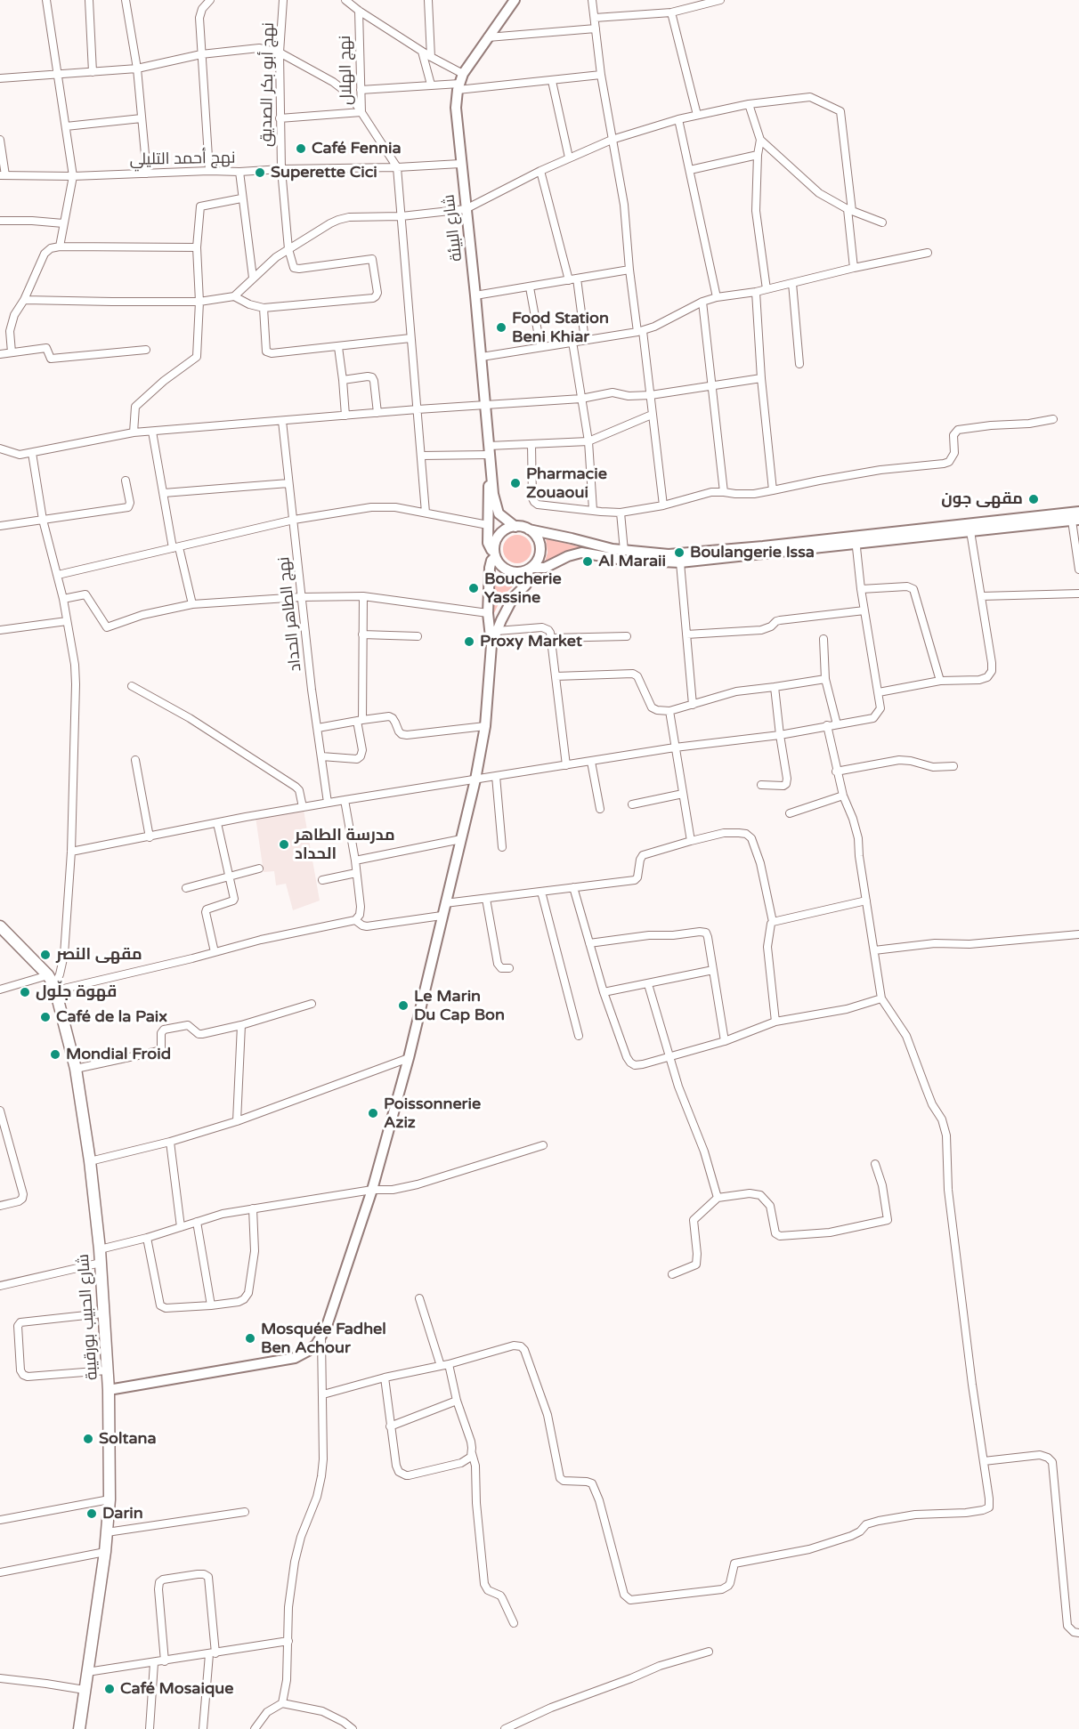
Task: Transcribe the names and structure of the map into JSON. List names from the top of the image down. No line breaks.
{"streets":{"main road":["شارع الحبيب بورقيبة"],"street":["نهج الهلال","نهج أبو بكر الصديق","نهج أحمد التليلي","شارع البيئة","نهج الطاهر الحداد"]},"crossings":[["نهج الهلال","نهج أبو بكر الصديق"],["نهج أبو بكر الصديق","نهج أحمد التليلي"],["نهج أحمد التليلي","شارع البيئة"]],"places":["Café Fennia","Superette Cici","Food Station Beni Khiar","Pharmacie Zouaoui","مقهى جون","Boulangerie Issa","Al Maraii","Boucherie Yassine","Proxy Market","مدرسة الطاهر الحداد","مقهى النصر","قهوة جلّول","Le Marin Du Cap Bon","Café de la Paix","Mondial Froid","Poissonnerie Aziz","Mosquée Fadhel Ben Achour","Soltana","Darin","Café Mosaique"]}
